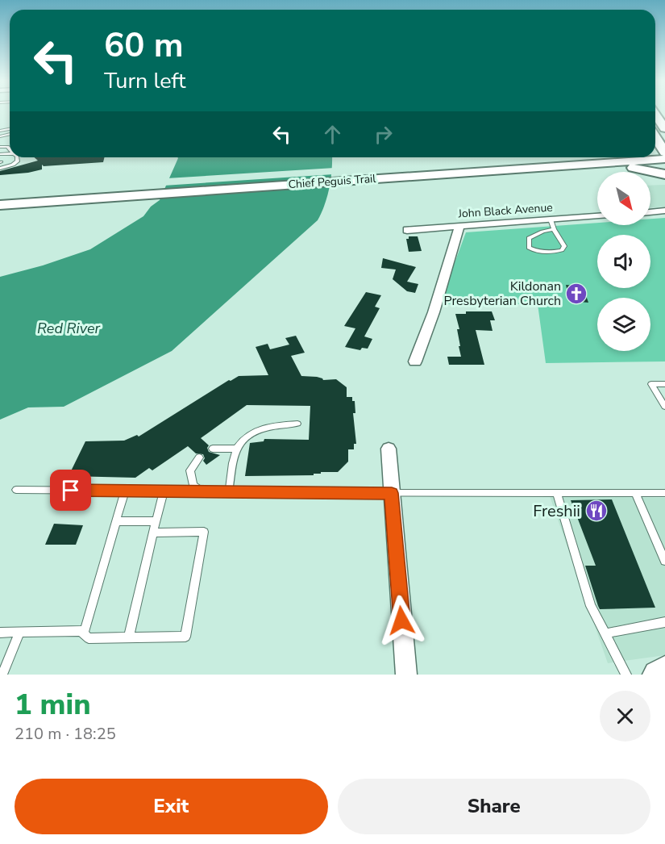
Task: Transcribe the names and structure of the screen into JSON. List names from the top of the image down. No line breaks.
{"streets":{"main road":["Chief Peguis Trail"],"street":["John Black Avenue"]},"water":["Red River"],"places":{"church":["Kildonan Presbyterian Church"],"restaurant":["Freshii"]},"north":"bottom right","page":{"turn":["60 m","Turn left"],"heading":["1 min","210 m · 18:25"],"buttons":["Exit","Share"]}}
